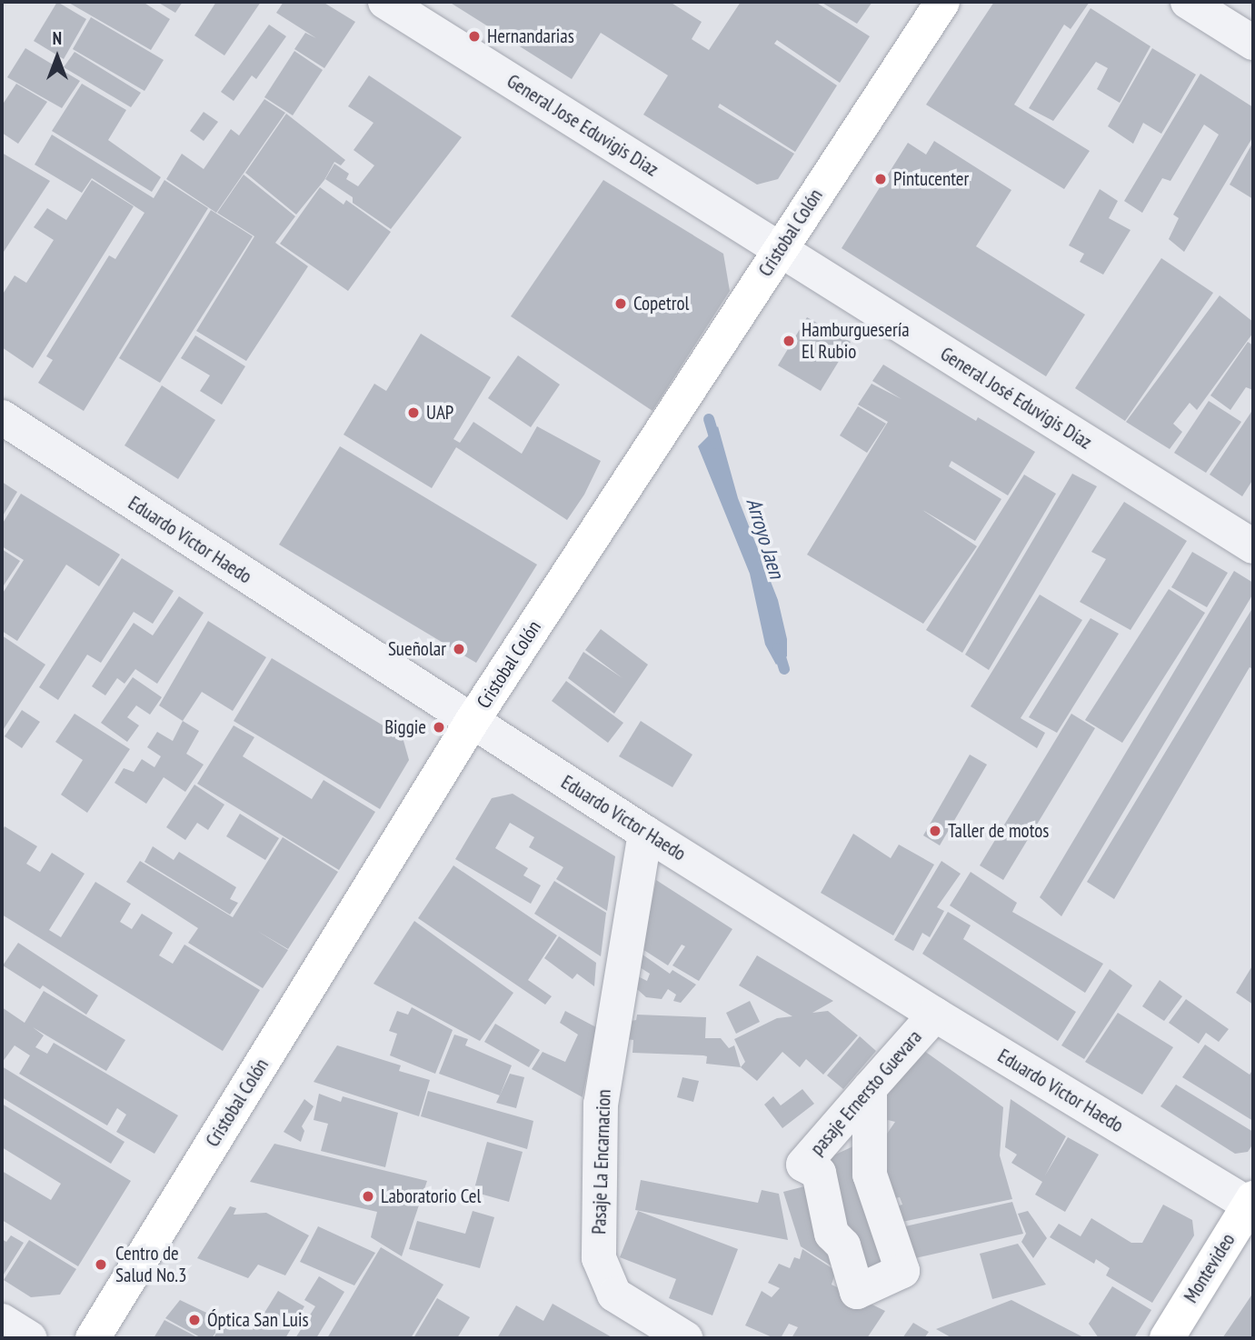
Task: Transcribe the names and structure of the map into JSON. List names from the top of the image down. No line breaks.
{"streets":{"main road":["Cristobal Colón","Montevideo"],"street":["General Jose Eduvigis Diaz","General José Eduvigis Díaz","Eduardo Victor Haedo","pasaje Ernersto Guevara","Pasaje La Encarnacion"]},"crossings":[["General Jose Eduvigis Diaz","Cristobal Colón"],["General Jose Eduvigis Diaz","General José Eduvigis Díaz"],["Cristobal Colón","General José Eduvigis Díaz"],["Cristobal Colón","Eduardo Victor Haedo"],["Eduardo Victor Haedo","pasaje Ernersto Guevara"],["Eduardo Victor Haedo","Pasaje La Encarnacion"],["Eduardo Victor Haedo","Montevideo"]],"water":["Arroyo Jaen"],"places":["Hernandarias","Pintucenter","Copetrol","Hamburguesería El Rubio","UAP","Sueñolar","Biggie","Taller de motos","Laboratorio Cel","Centro de Salud No.3","Óptica San Luis"],"north":"top"}
